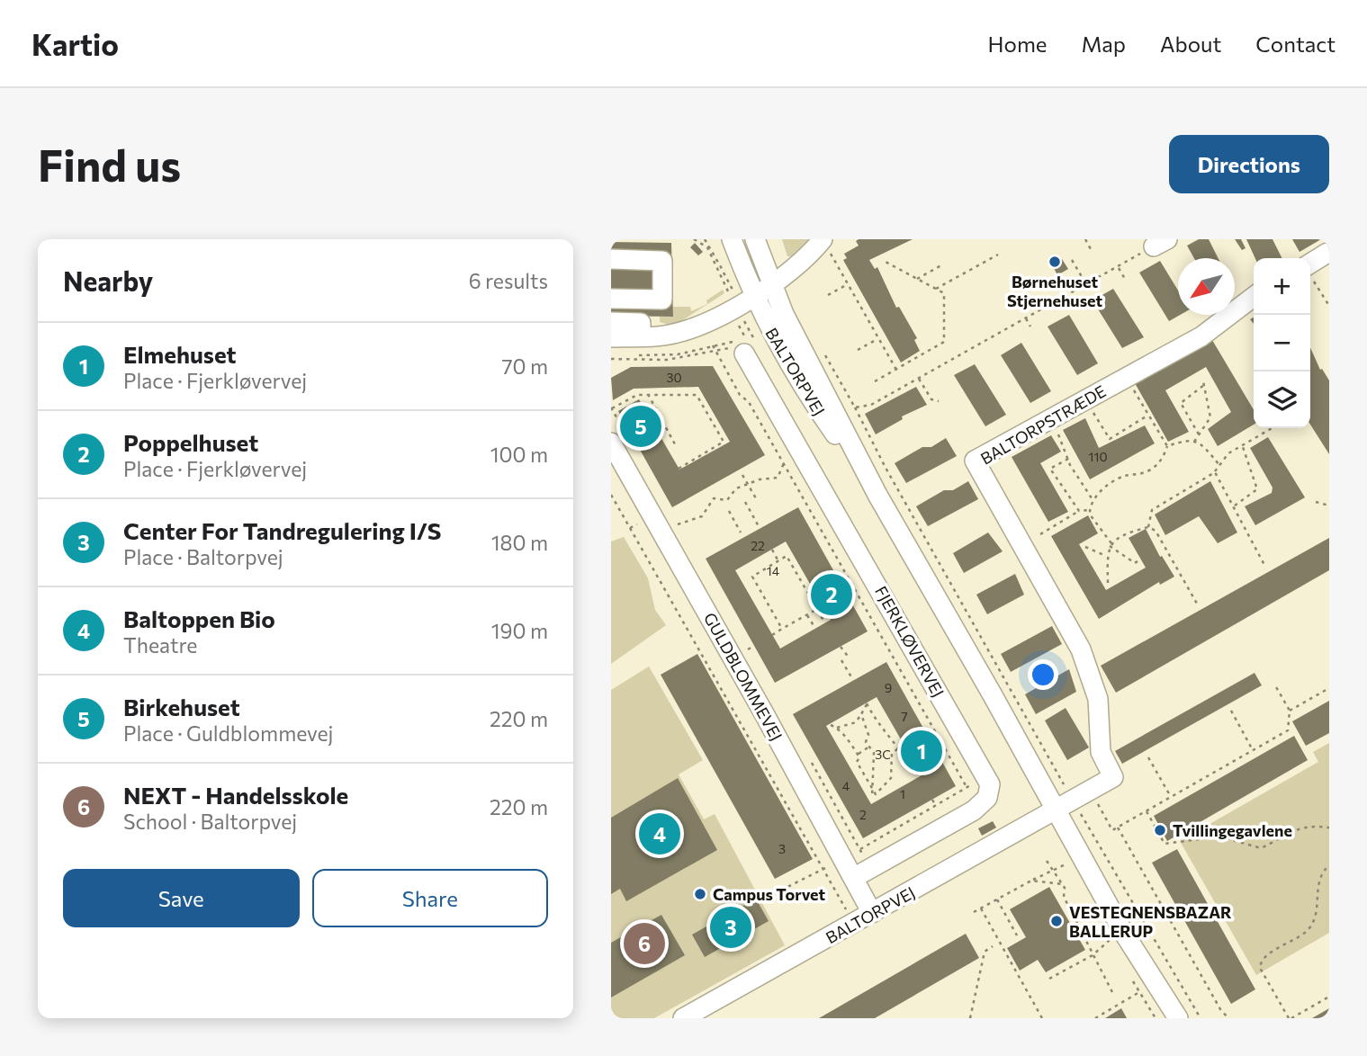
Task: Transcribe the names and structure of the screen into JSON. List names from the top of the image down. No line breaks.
{"streets":{"street":["BALTORPVEJ","BALTORPSTRÆDE","FJERKLØVERVEJ","GULDBLOMMEVEJ"]},"crossings":[["BALTORPVEJ","GULDBLOMMEVEJ"]],"places":["Børnehuset Stjernehuset","Tvillingegavlene","Campus Torvet","VESTEGNENSBAZAR BALLERUP"],"house_numbers":["30","110","22","14","9","7","3C","4","1","2","3"],"north":"bottom left","page":{"header":"Kartio","nav":["Home","Map","About","Contact"],"buttons":["Directions",["Save","Share"]],"title":"Find us","heading":["Nearby","6 results"],"map_buttons":["+","−"],"list":[{"mark":"1","name":"Elmehuset","note":"Place · Fjerkløvervej","value":"70 m"},{"mark":"2","name":"Poppelhuset","note":"Place · Fjerkløvervej","value":"100 m"},{"mark":"3","name":"Center For Tandregulering I/S","note":"Place · Baltorpvej","value":"180 m"},{"mark":"4","name":"Baltoppen Bio","note":"Theatre","value":"190 m"},{"mark":"5","name":"Birkehuset","note":"Place · Guldblommevej","value":"220 m"},{"mark":"6","name":"NEXT - Handelsskole","note":"School · Baltorpvej","value":"220 m"}],"pins":["5","2","1","4","3","6"]}}
